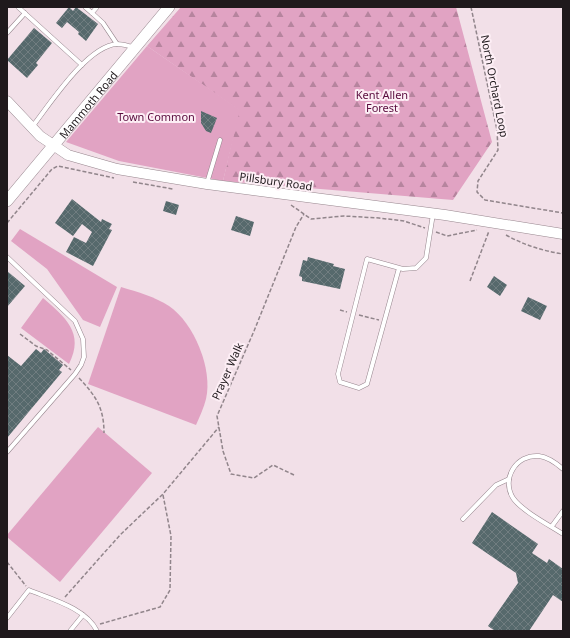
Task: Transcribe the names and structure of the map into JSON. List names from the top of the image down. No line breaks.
{"streets":{"main road":["Mammoth Road"],"street":["Pillsbury Road"],"path":["North Orchard Loop","Prayer Walk"]},"crossings":[["Mammoth Road","Pillsbury Road"]],"parks":["Kent Allen Forest","Town Common"]}
